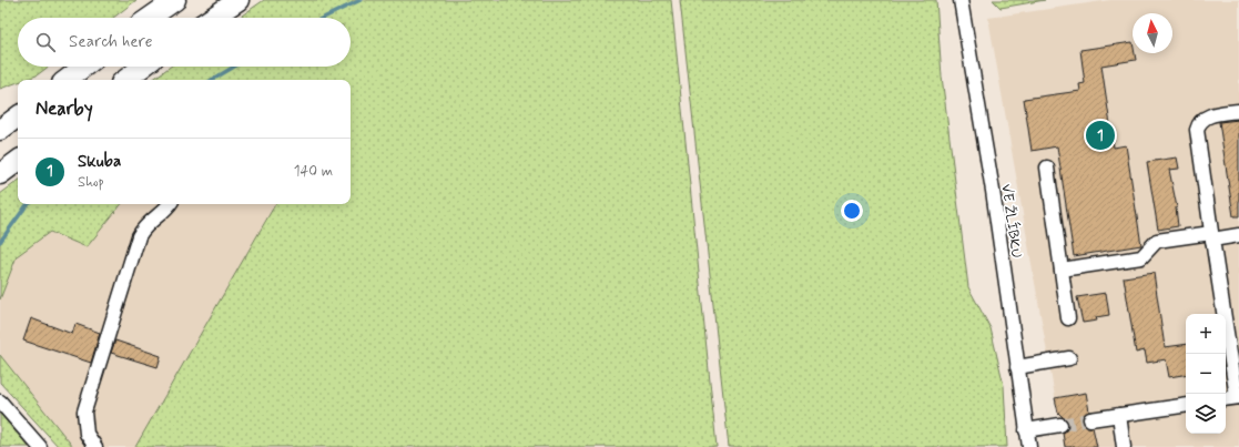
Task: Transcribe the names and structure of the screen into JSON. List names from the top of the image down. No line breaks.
{"streets":{"street":["VE ŽLÍBKU"]},"north":"top","page":{"search":"Search here","heading":"Nearby","pins":"1","list":[{"mark":"1","name":"Skuba","note":"Shop","value":"140 m"}],"map_buttons":["+","−"]}}
